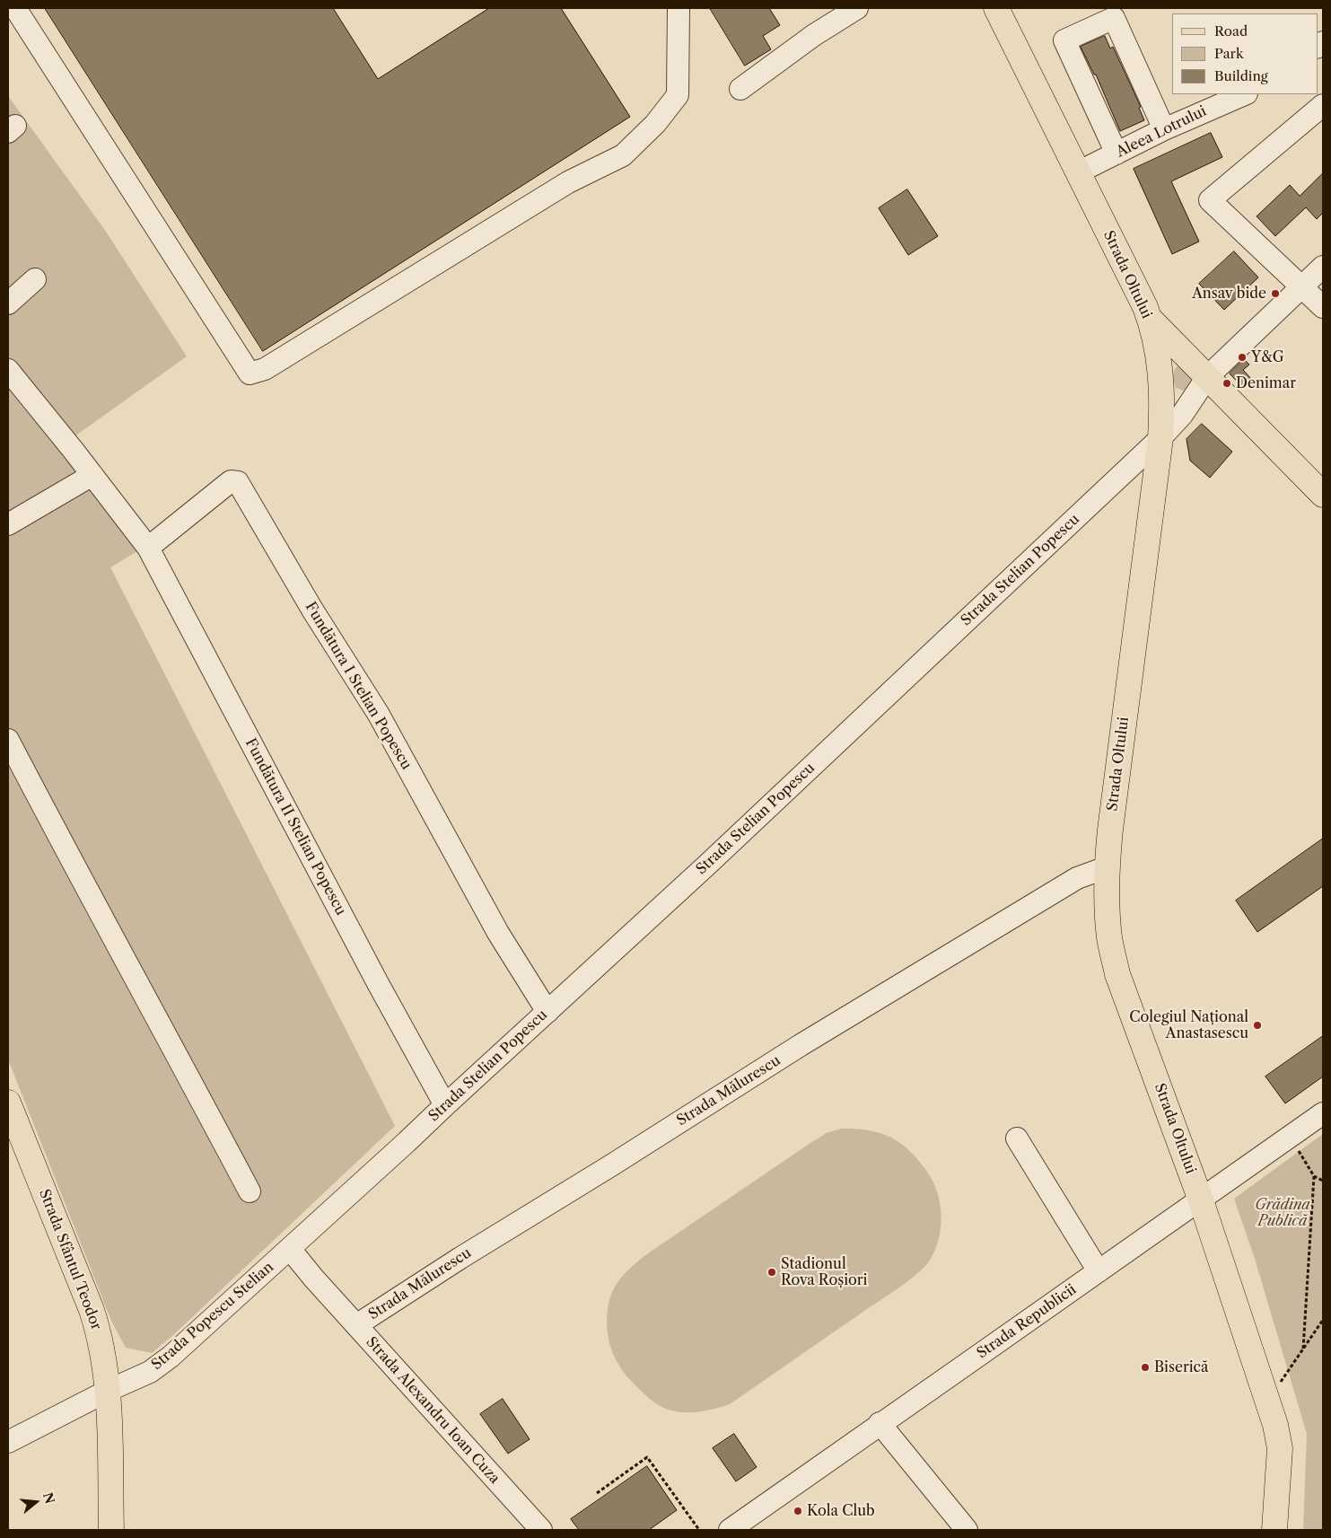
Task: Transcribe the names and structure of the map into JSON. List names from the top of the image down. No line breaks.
{"streets":{"main road":["Strada Oltului","Strada Sfântul Teodor"],"street":["Aleea Lotrului","Strada Stelian Popescu","Fundătura I Stelian Popescu","Fundătura II Stelian Popescu","Strada Mălurescu","Strada Popescu Stelian","Strada Republicii","Strada Alexandru Ioan Cuza"]},"crossings":[["Aleea Lotrului","Strada Oltului"],["Strada Oltului","Strada Stelian Popescu"],["Strada Oltului","Strada Mălurescu"],["Strada Oltului","Strada Republicii"],["Strada Stelian Popescu","Fundătura I Stelian Popescu"],["Strada Stelian Popescu","Fundătura II Stelian Popescu"],["Strada Stelian Popescu","Strada Popescu Stelian"],["Strada Stelian Popescu","Strada Alexandru Ioan Cuza"],["Fundătura I Stelian Popescu","Fundătura II Stelian Popescu"],["Strada Mălurescu","Strada Alexandru Ioan Cuza"],["Strada Sfântul Teodor","Strada Popescu Stelian"],["Strada Popescu Stelian","Strada Alexandru Ioan Cuza"]],"parks":["Grădina Publică"],"places":["Ansav bide","Y&G","Denimar","Colegiul Național Anastasescu","Stadionul Rova Roșiori","Biserică","Kola Club"],"legend":["Road","Park","Building"],"north":"right"}
